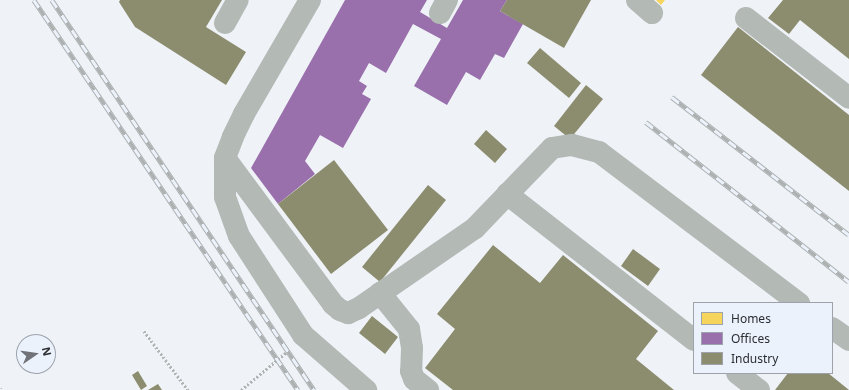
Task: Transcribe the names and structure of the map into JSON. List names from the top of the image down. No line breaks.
{"legend":["Homes","Offices","Industry"],"north":"right"}
